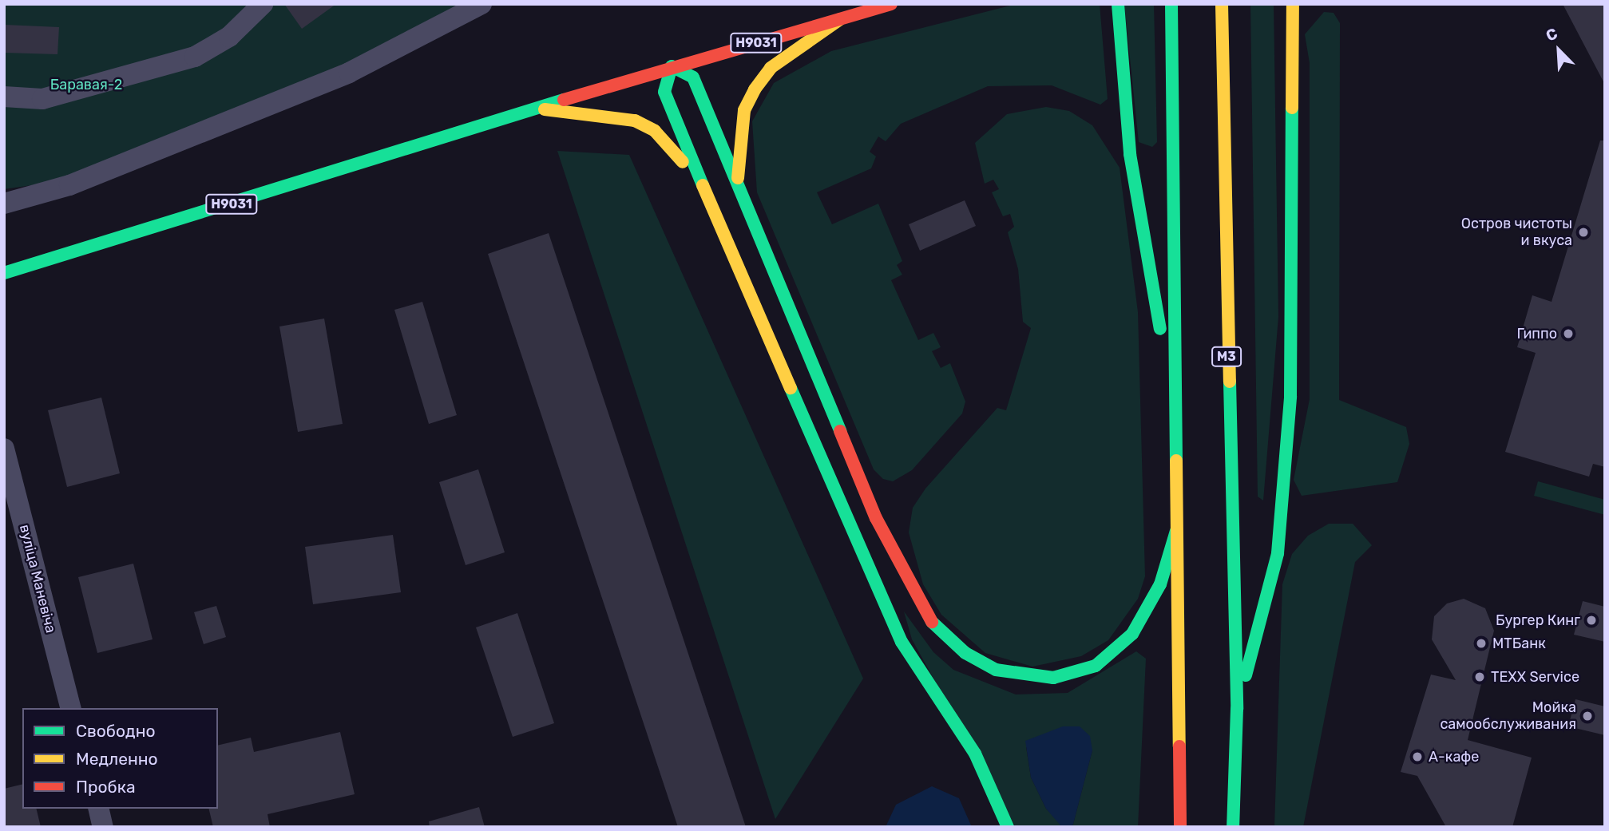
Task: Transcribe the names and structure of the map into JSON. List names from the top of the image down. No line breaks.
{"streets":{"main road":["Н9031","М3"],"street":["вуліца Маневіча"]},"parks":["Баравая-2"],"places":["Остров чистоты и вкуса","Гиппо","Бургер Кинг","МТБанк","TEXX Service","Мойка самообслуживания","А-кафе"],"legend":["Свободно","Медленно","Пробка"],"north":"top left"}
